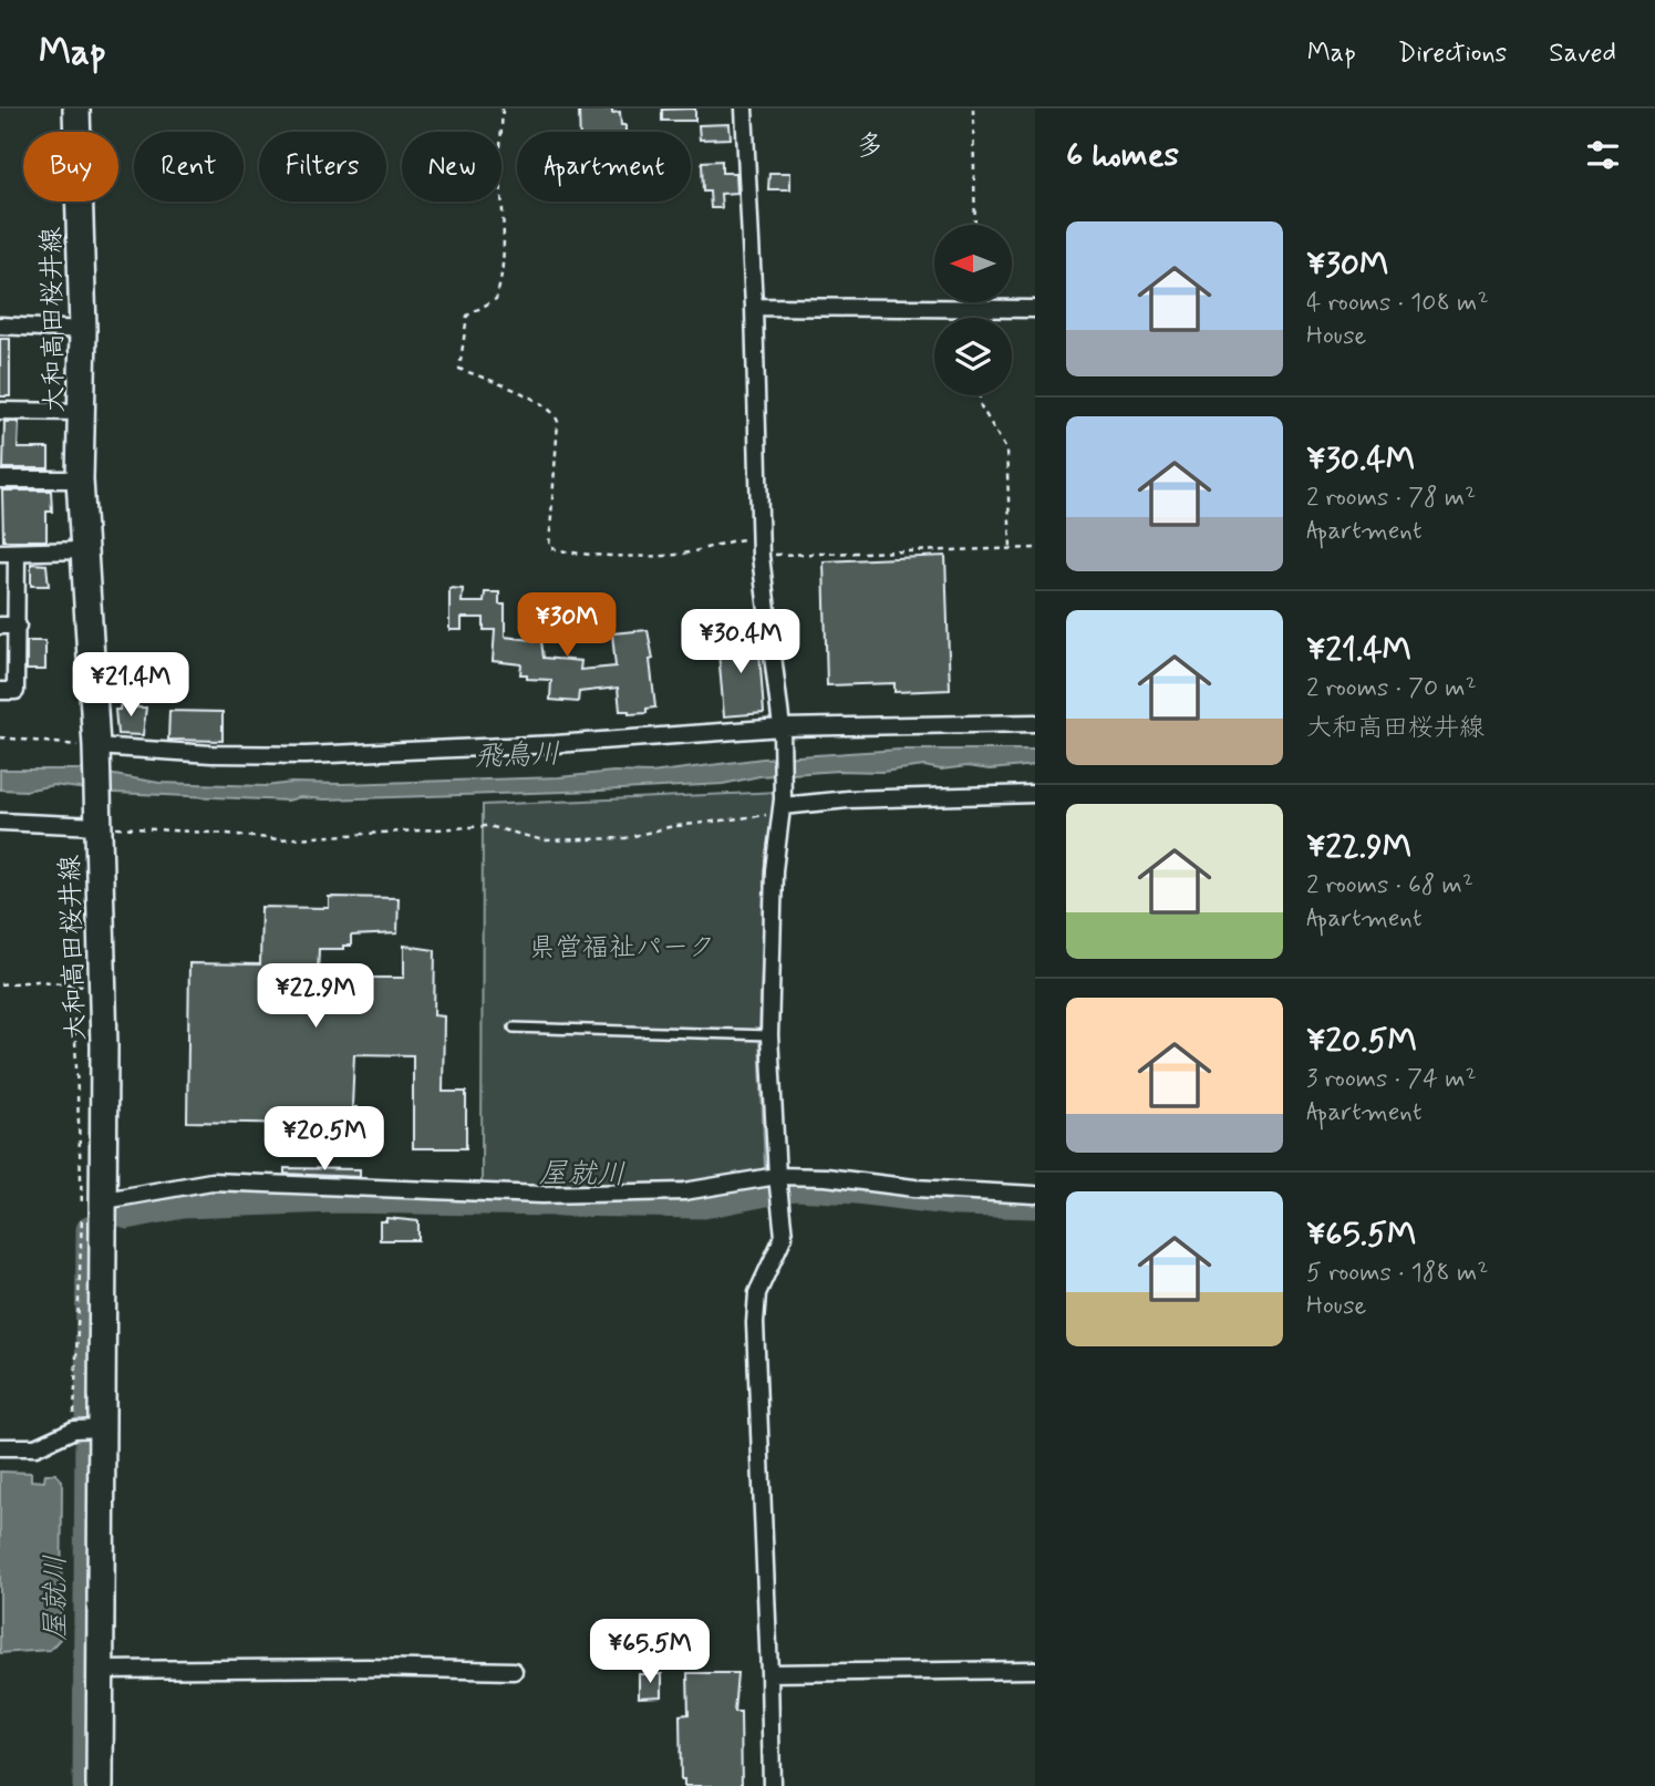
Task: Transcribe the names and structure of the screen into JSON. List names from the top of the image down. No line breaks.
{"streets":{"main road":["大和高田桜井線"]},"districts":["多"],"water":["飛鳥川","屋就川"],"parks":["県営福祉パーク"],"north":"left","page":{"header":"Map","nav":["Map","Directions","Saved"],"heading":"6 homes","chip":["Buy","Rent","Filters","New","Apartment"],"list":[{"name":"¥30M","note":"4 rooms · 108 m² · House"},{"name":"¥30.4M","note":"2 rooms · 78 m² · Apartment"},{"name":"¥21.4M","note":"2 rooms · 70 m² · 大和高田桜井線"},{"name":"¥22.9M","note":"2 rooms · 68 m² · Apartment"},{"name":"¥20.5M","note":"3 rooms · 74 m² · Apartment"},{"name":"¥65.5M","note":"5 rooms · 188 m² · House"}],"price":["¥30M","¥30.4M","¥21.4M","¥22.9M","¥20.5M","¥65.5M"]}}
